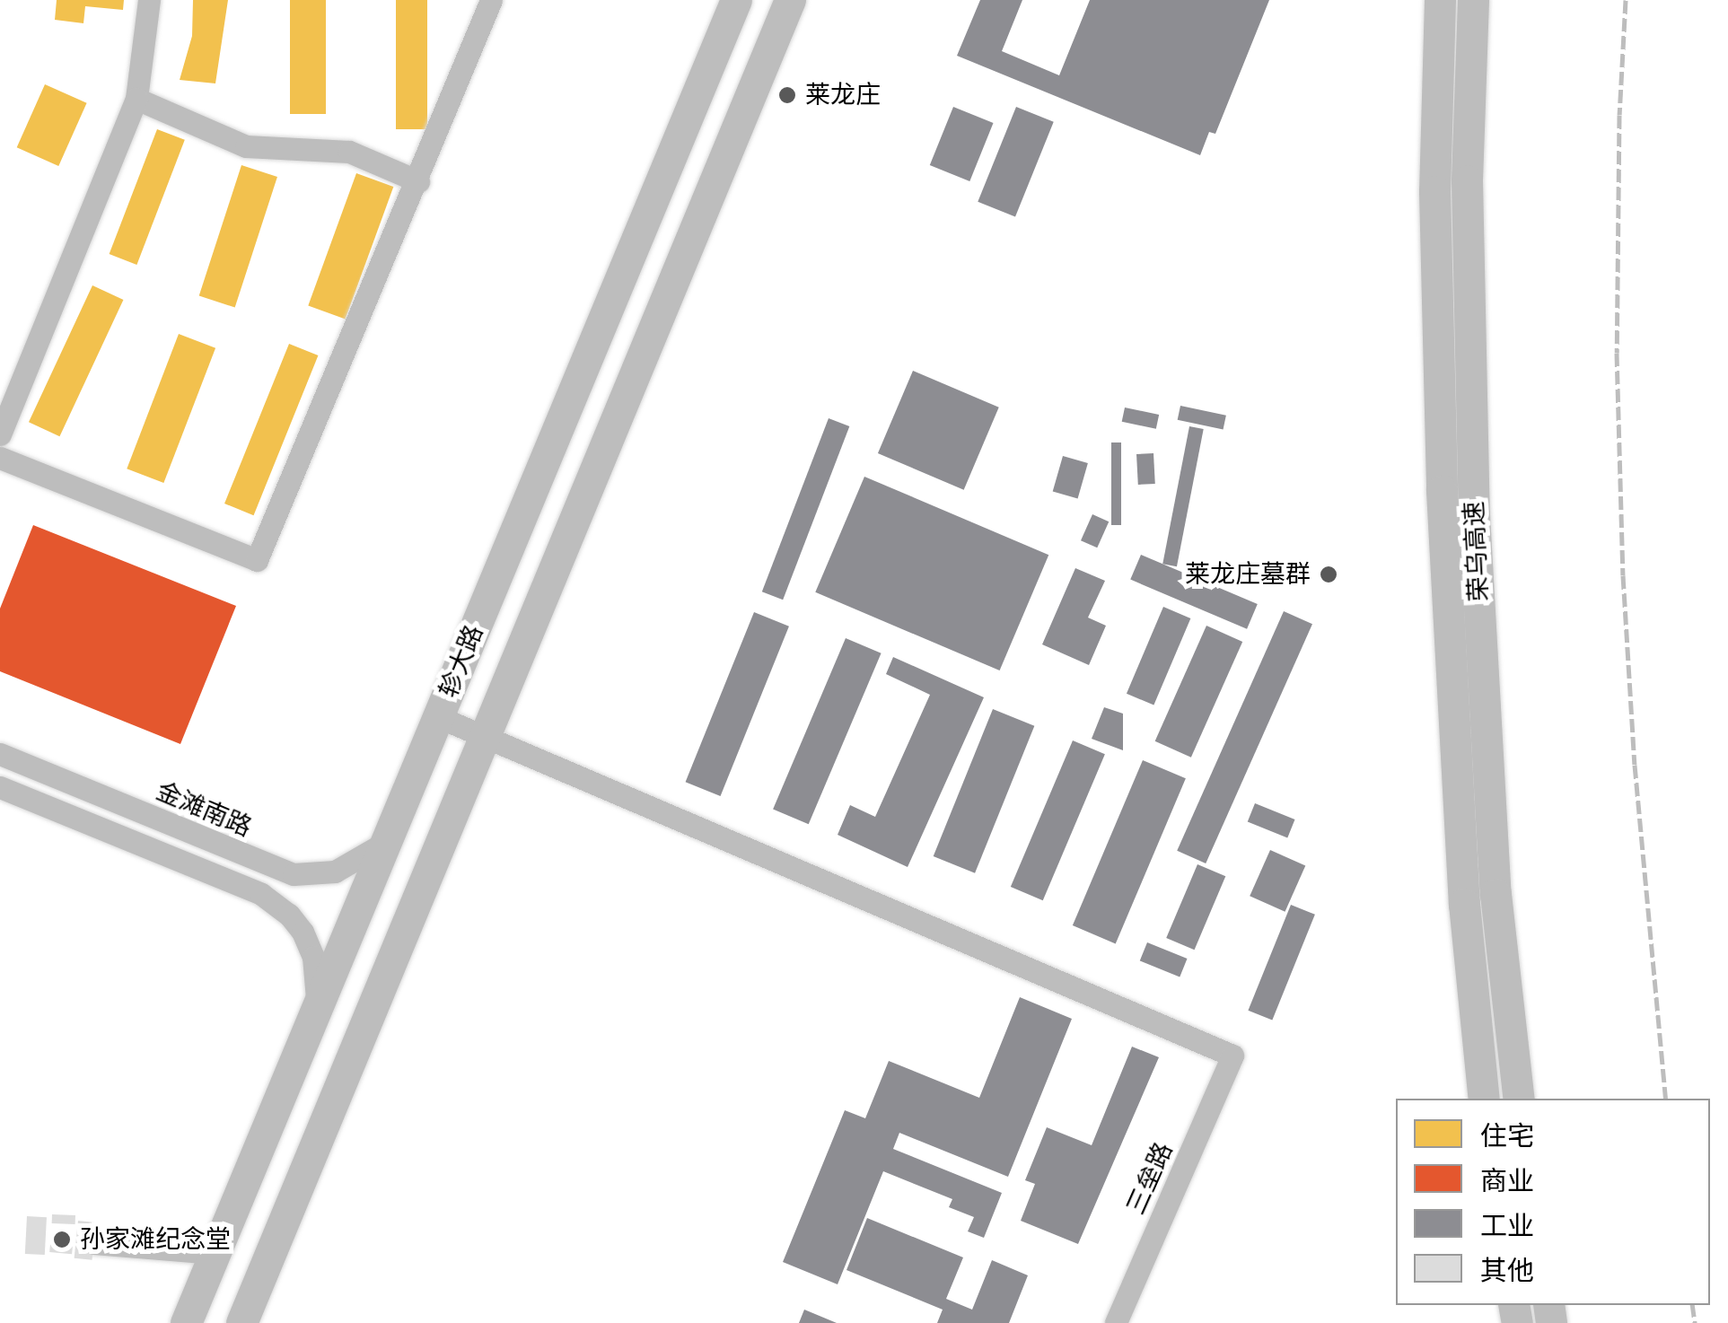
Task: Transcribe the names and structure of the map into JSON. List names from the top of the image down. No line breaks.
{"streets":{"highway":["荣乌高速","轸大路"],"street":["金滩南路","三垒路"]},"crossings":[["轸大路","金滩南路"],["轸大路","三垒路"]],"places":["莱龙庄","莱龙庄墓群","孙家滩纪念堂"],"legend":["住宅","商业","工业","其他"]}
